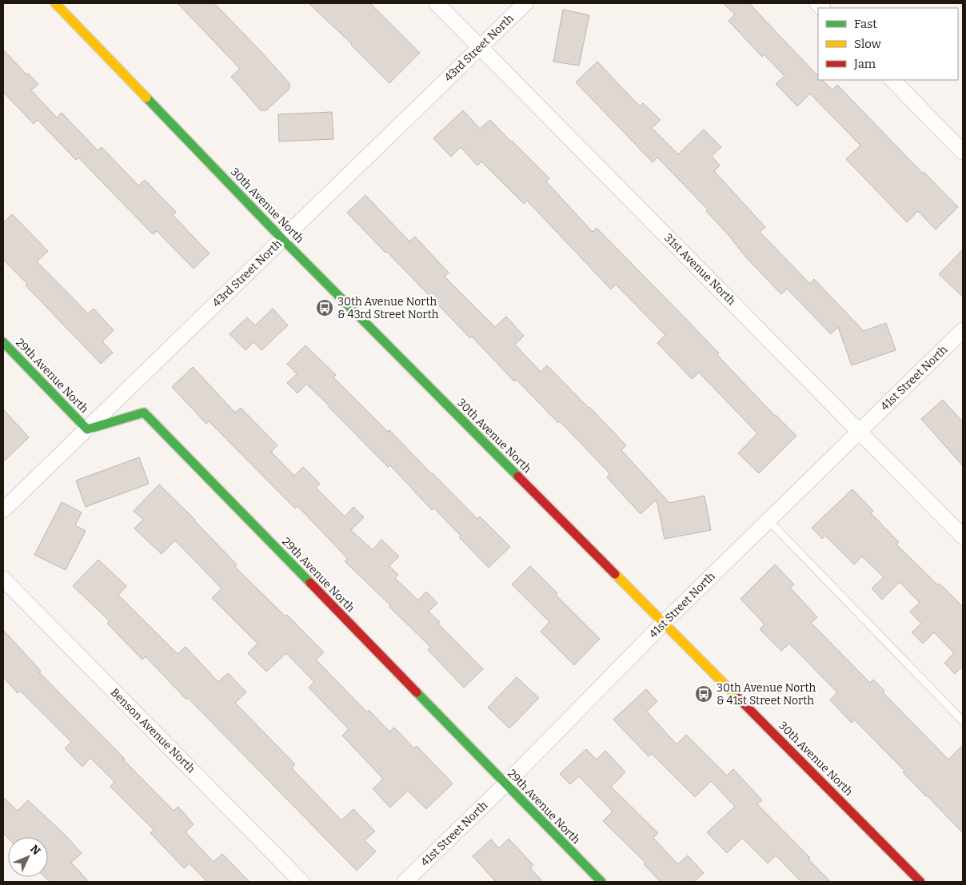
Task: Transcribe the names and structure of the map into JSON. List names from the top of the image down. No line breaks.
{"streets":{"street":["43rd Street North","30th Avenue North","31st Avenue North","29th Avenue North","41st Street North","Benson Avenue North"]},"crossings":[["43rd Street North","30th Avenue North"],["43rd Street North","31st Avenue North"],["43rd Street North","29th Avenue North"],["30th Avenue North","41st Street North"],["31st Avenue North","41st Street North"],["29th Avenue North","41st Street North"]],"places":{"bus stop":["30th Avenue North & 43rd Street North","30th Avenue North & 41st Street North"]},"legend":["Fast","Slow","Jam"],"north":"top right"}
